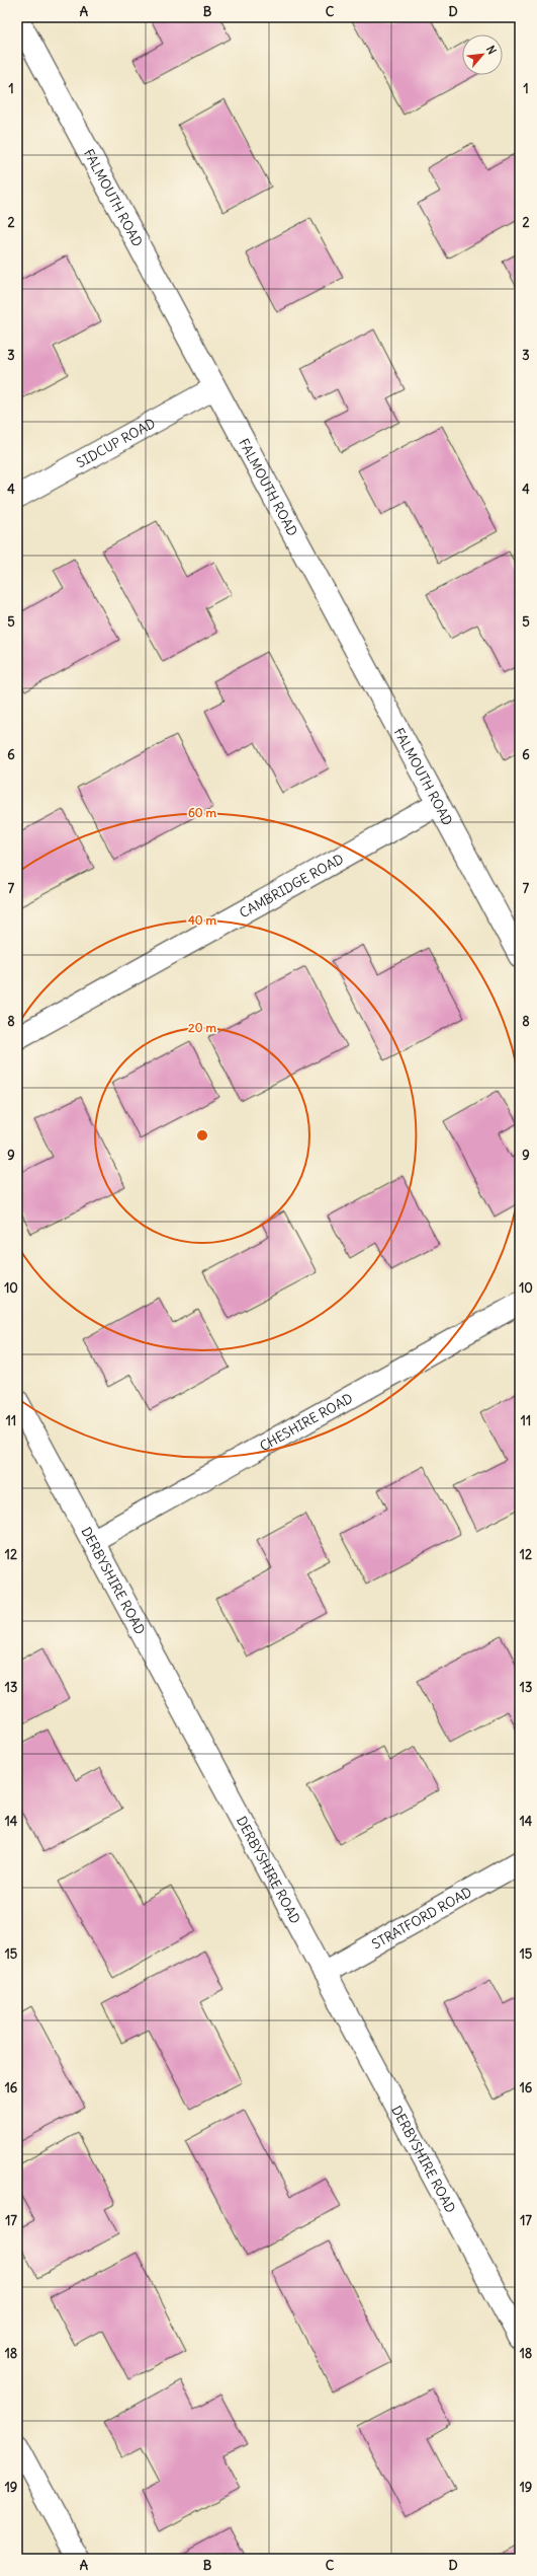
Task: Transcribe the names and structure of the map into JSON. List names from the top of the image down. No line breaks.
{"streets":{"street":["FALMOUTH ROAD","SIDCUP ROAD","CAMBRIDGE ROAD","CHESHIRE ROAD","DERBYSHIRE ROAD","STRATFORD ROAD"]},"crossings":[["FALMOUTH ROAD","SIDCUP ROAD"],["FALMOUTH ROAD","CAMBRIDGE ROAD"],["CHESHIRE ROAD","DERBYSHIRE ROAD"],["DERBYSHIRE ROAD","STRATFORD ROAD"]],"north":"top right","grid":{"columns":["A","B","C","D"],"rows":["1","2","3","4","5","6","7","8","9","10","11","12","13","14","15","16","17","18","19"]},"rings":["60 m","40 m","20 m"]}
